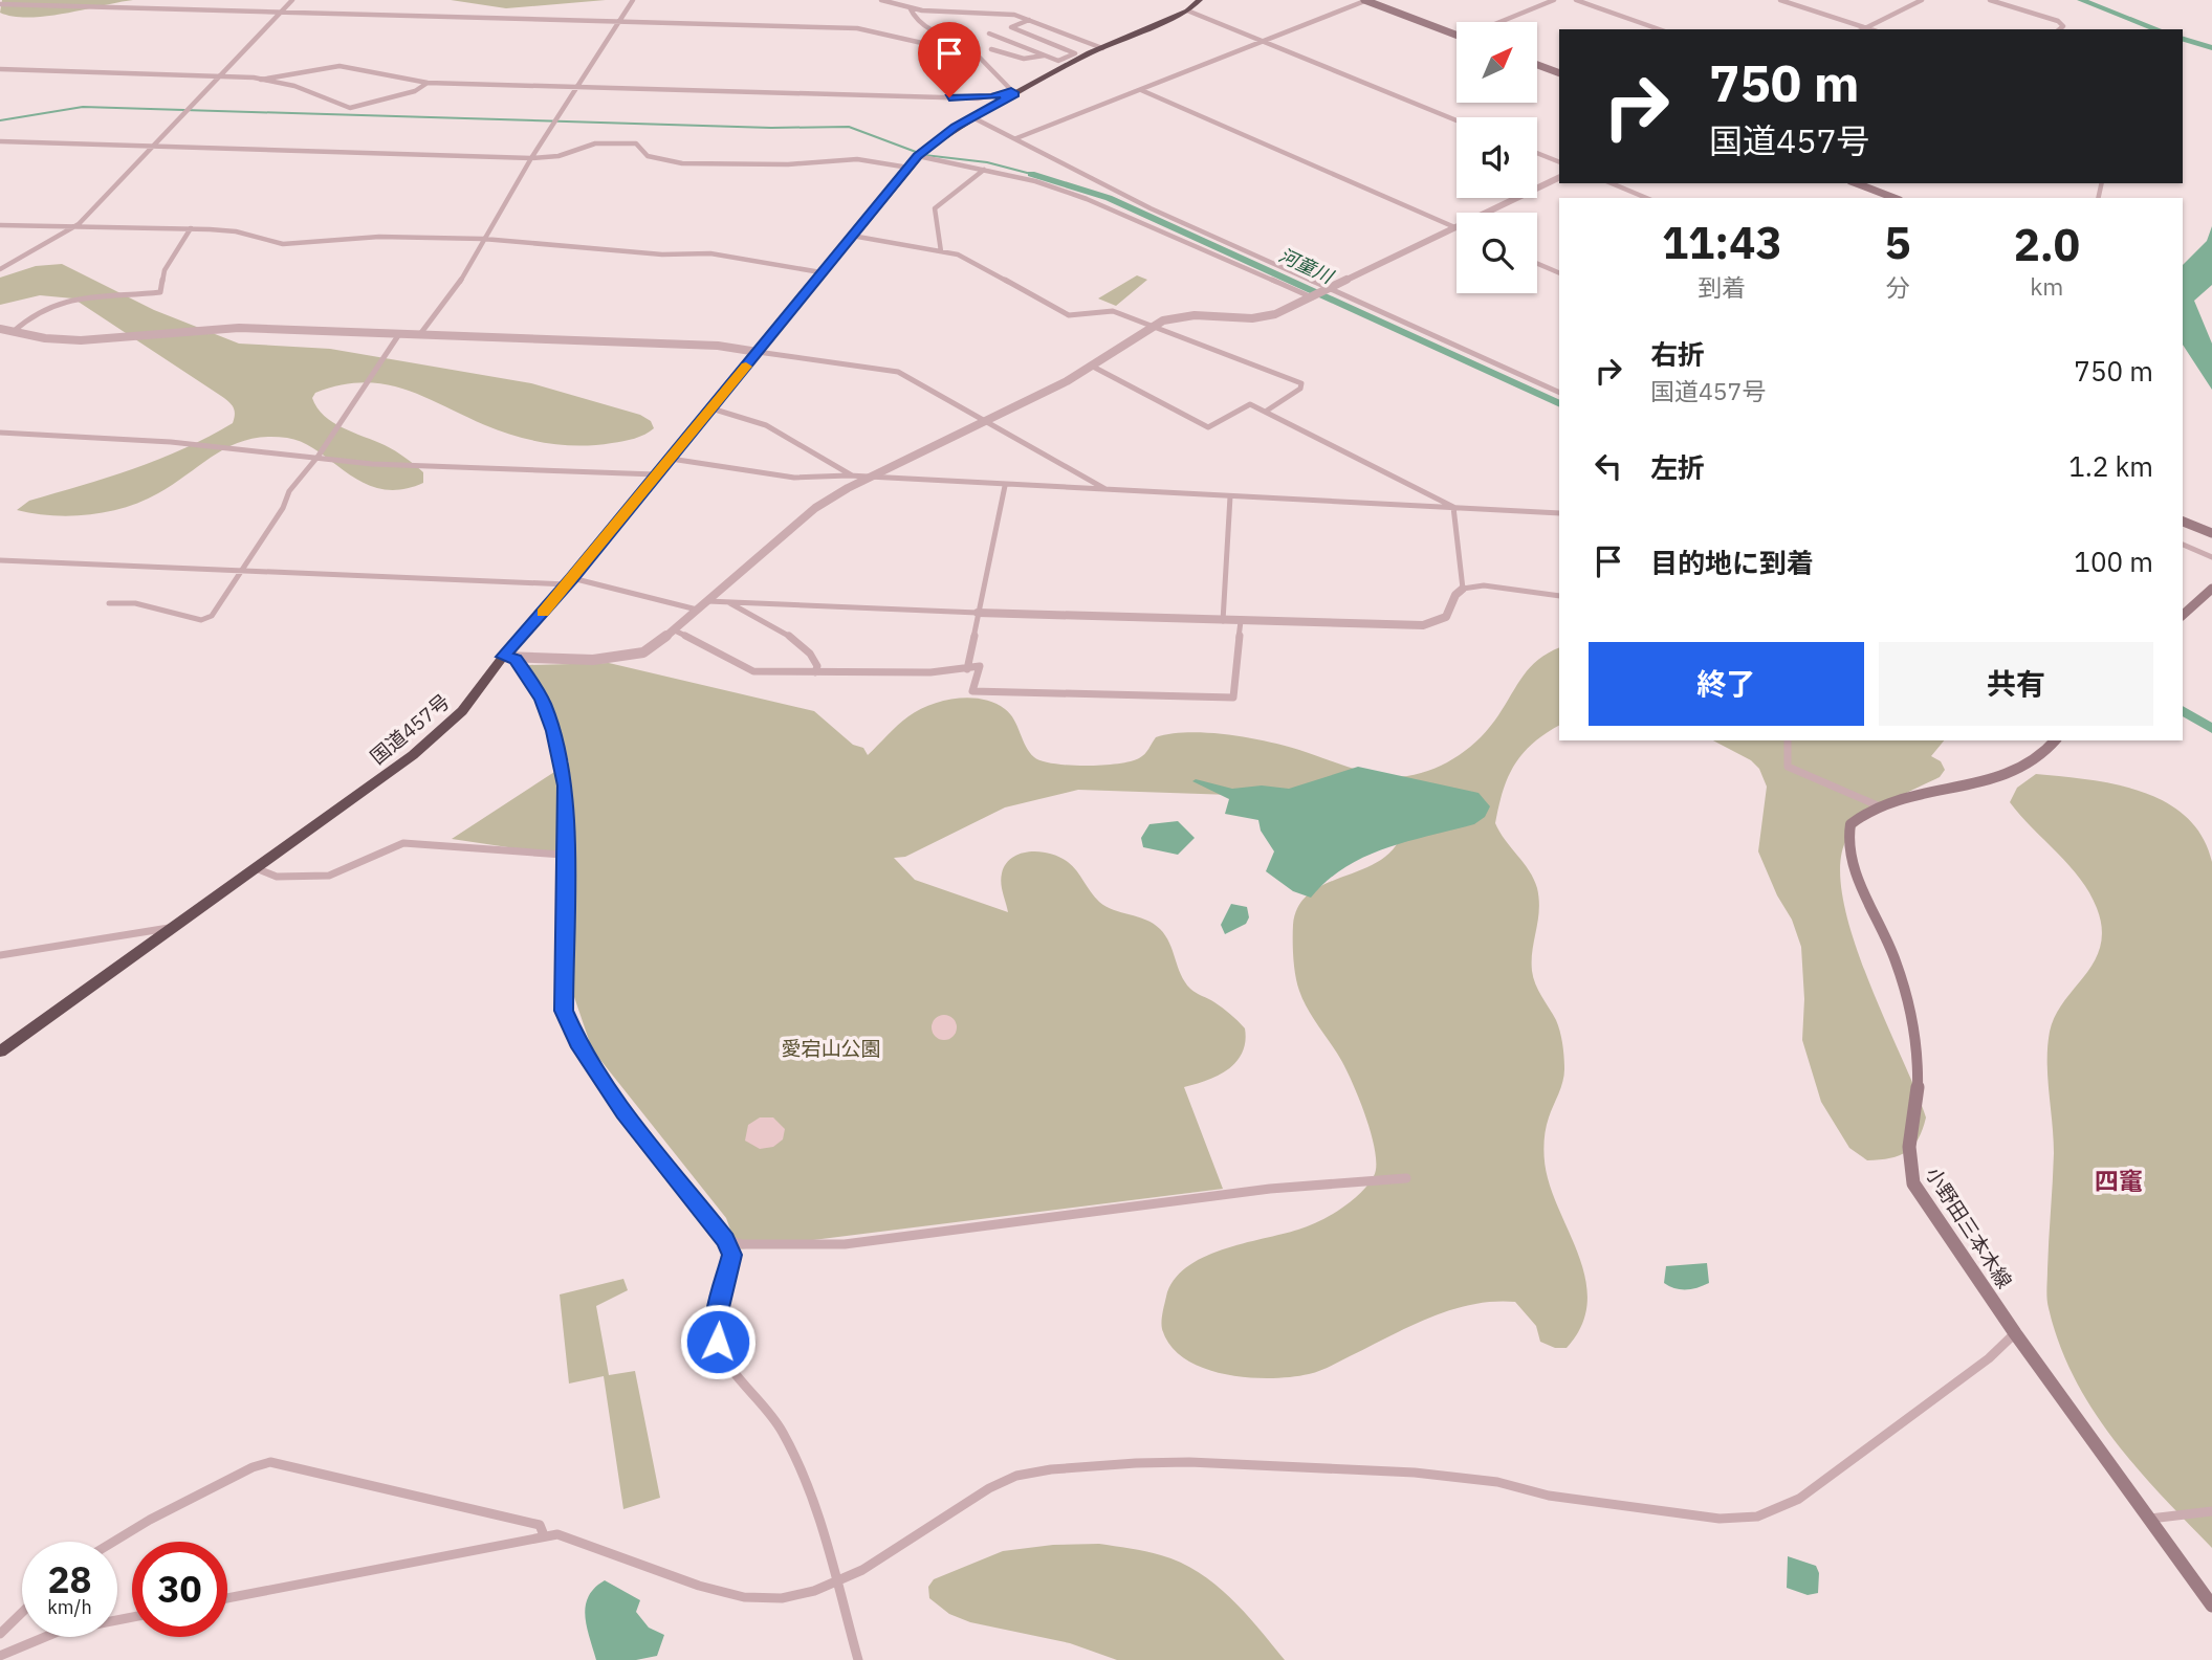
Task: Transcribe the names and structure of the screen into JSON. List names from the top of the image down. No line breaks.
{"streets":{"highway":["国道457号"],"main road":["小野田三本木線"]},"districts":["四竃"],"water":["河童川"],"parks":["愛宕山公園"],"north":"top right","page":{"turn":["750 m","国道457号"],"eta":["11:43","到着","5","分","2.0","km"],"list":[{"name":"右折","note":"国道457号","value":"750 m"},{"name":"左折","value":"1.2 km"},{"name":"目的地に到着","value":"100 m"}],"buttons":["終了","共有"],"speed":"28 km/h","limit":"30"}}
